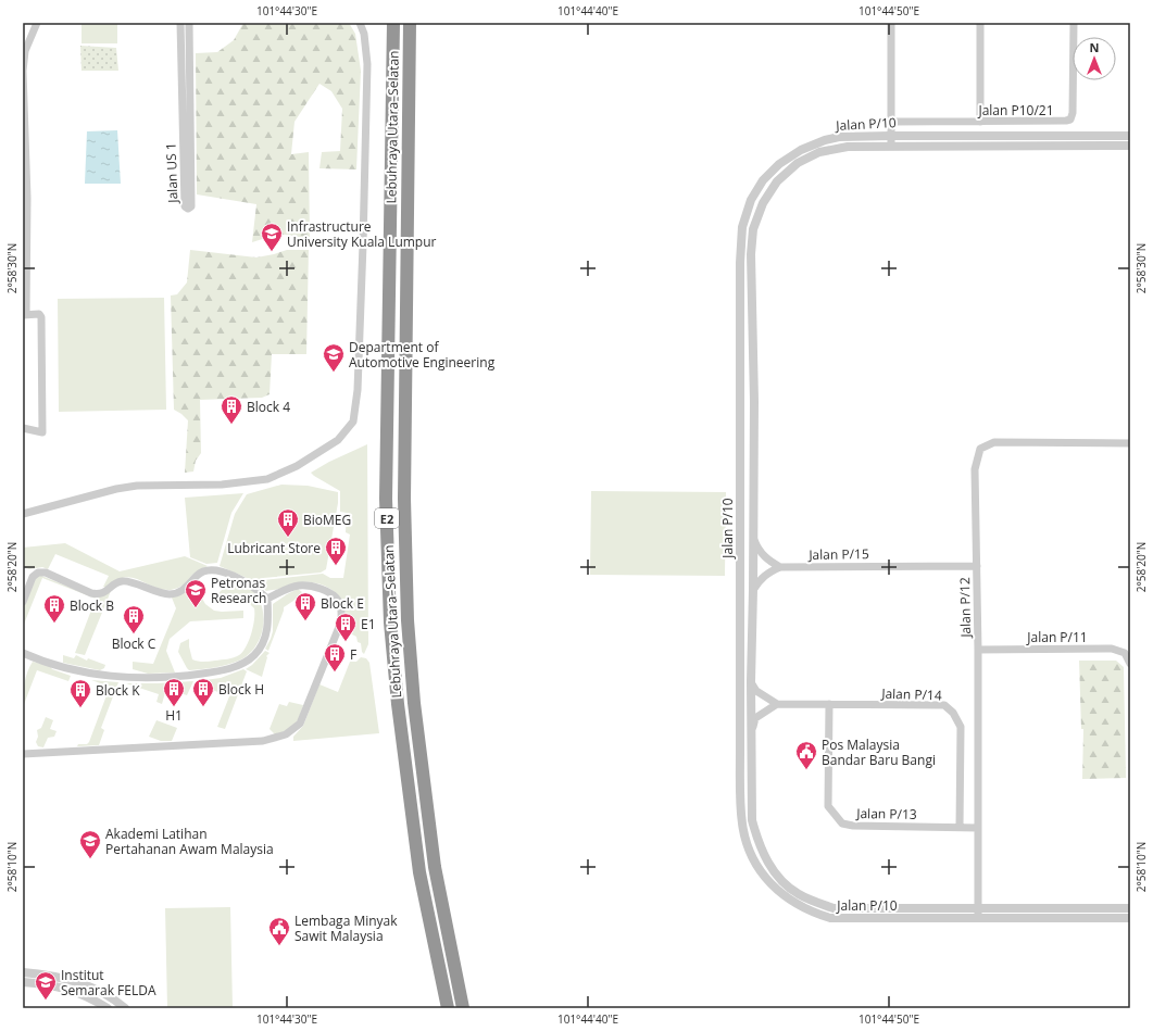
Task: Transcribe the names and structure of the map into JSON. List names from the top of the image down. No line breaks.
{"streets":{"highway":["Lebuhraya Utara–Selatan","E2"],"street":["Jalan P10/21","Jalan P/10","Jalan US 1","Jalan P/15","Jalan P/12","Jalan P/11","Jalan P/14","Jalan P/13"]},"crossings":[["Jalan P/10","Jalan P/12"],["Jalan P/15","Jalan P/12"],["Jalan P/12","Jalan P/11"],["Jalan P/12","Jalan P/13"],["Jalan P/14","Jalan P/13"]],"places":{"school or university":["Infrastructure University Kuala Lumpur","Department of Automotive Engineering","Petronas Research","Akademi Latihan Pertahanan Awam Malaysia","Institut Semarak FELDA"],"building":["Block 4","BioMEG","Lubricant Store","Block E","Block B","Block C","E1","F","H1","Block H","Block K"],"public building":["Pos Malaysia Bandar Baru Bangi","Lembaga Minyak Sawit Malaysia"]},"north":"top","coordinates":["101°44'30\"E","101°44'40\"E","101°44'50\"E","2°58'30\"N","2°58'20\"N","2°58'10\"N"]}
